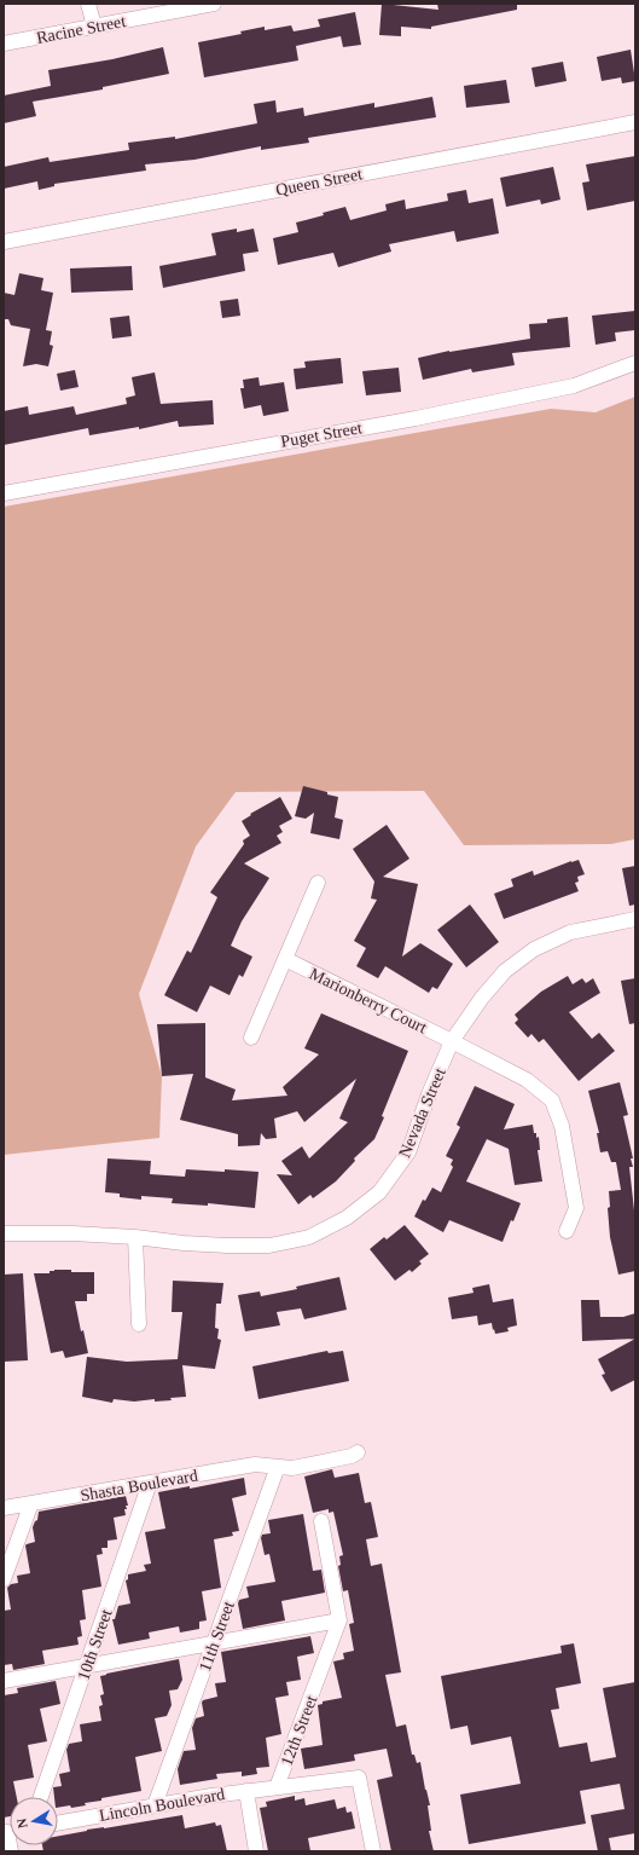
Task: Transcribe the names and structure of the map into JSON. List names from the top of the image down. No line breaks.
{"streets":{"street":["Racine Street","Queen Street","Puget Street","Marionberry Court","Nevada Street","Shasta Boulevard","11th Street","10th Street","12th Street","Lincoln Boulevard"]},"crossings":[["Marionberry Court","Nevada Street"],["Shasta Boulevard","11th Street"],["Shasta Boulevard","10th Street"],["11th Street","Lincoln Boulevard"],["12th Street","Lincoln Boulevard"]],"north":"left"}
